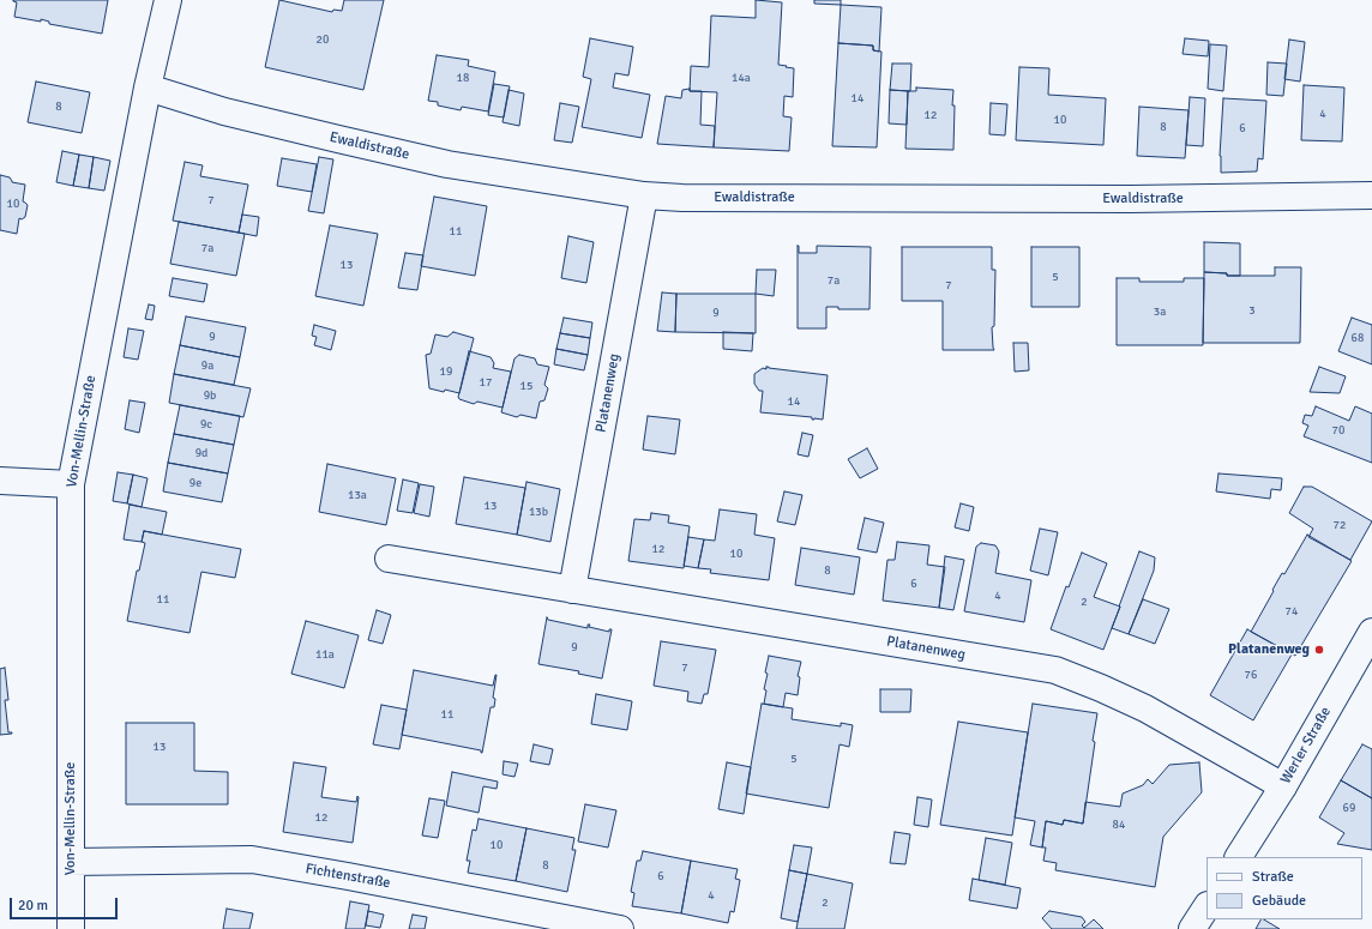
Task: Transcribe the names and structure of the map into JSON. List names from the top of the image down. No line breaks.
{"streets":{"street":["Ewaldistraße","Platanenweg","Von-Mellin-Straße","Werler Straße","Fichtenstraße"]},"crossings":[["Ewaldistraße","Platanenweg"],["Ewaldistraße","Von-Mellin-Straße"],["Platanenweg","Werler Straße"],["Von-Mellin-Straße","Fichtenstraße"]],"places":["Platanenweg"],"house_numbers":["20","18","14a","14","8","4","12","10","8","6","7","10","11","7a","13","5","7a","7","3","3a","9","9","68","9a","19","17","15","9b","14","9c","70","9d","9e","13a","13","13b","72","12","10","8","6","4","11","2","74","9","11a","7","76","11","13","5","69","12","84","10","8","6","4","2"],"legend":["Straße","Gebäude"],"scale_bar":"20 m"}
